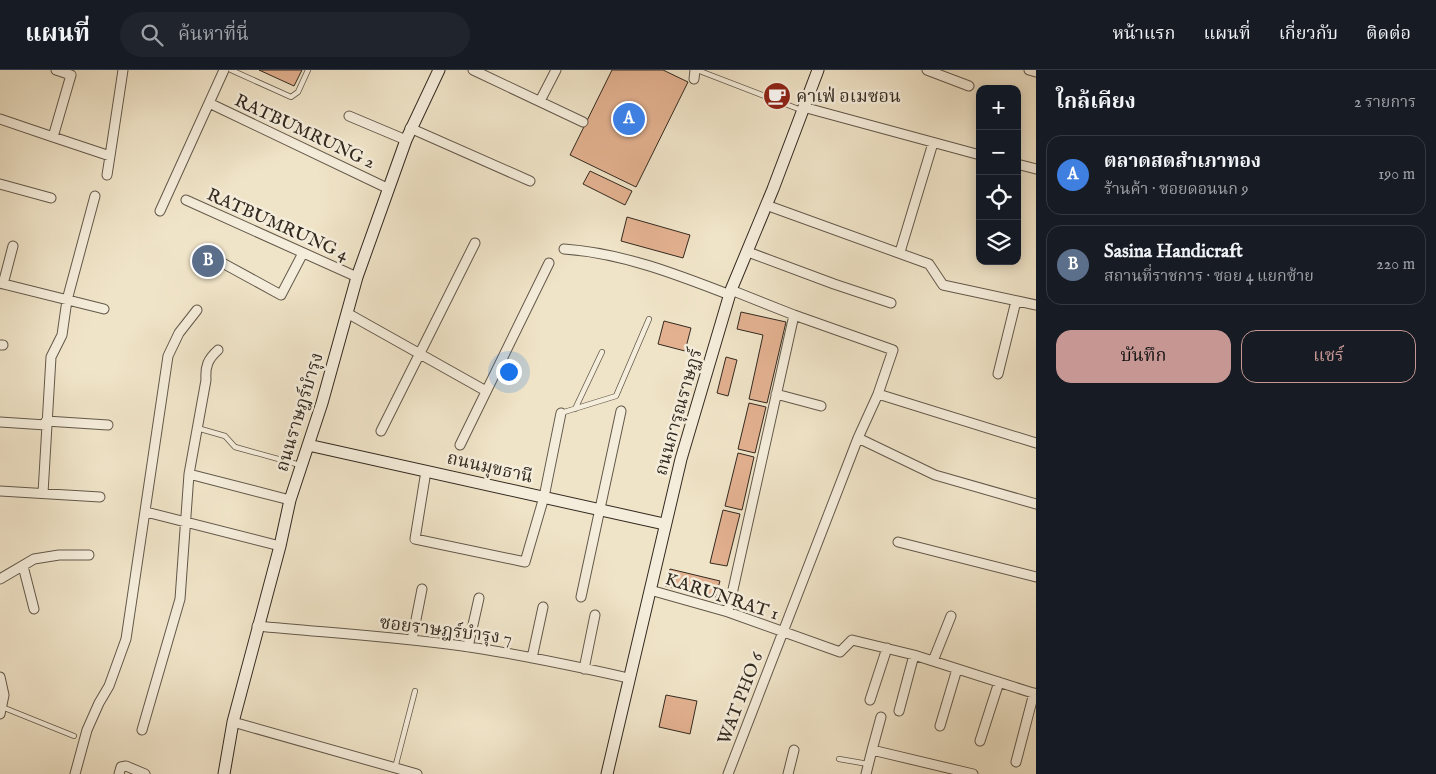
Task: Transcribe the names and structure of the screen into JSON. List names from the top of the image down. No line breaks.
{"streets":{"street":["RATBUMRUNG 2","RATBUMRUNG 4","ถนนราษฎร์บำรุง","ถนนการุณราษฏร์","ถนนมุขธานี","KARUNRAT 1","ซอยราษฎร์บำรุง 7","WAT PHO 6"]},"crossings":[["RATBUMRUNG 2","ถนนราษฎร์บำรุง"],["RATBUMRUNG 4","ถนนราษฎร์บำรุง"],["ถนนราษฎร์บำรุง","ถนนมุขธานี"],["ถนนราษฎร์บำรุง","ซอยราษฎร์บำรุง 7"],["ถนนการุณราษฏร์","ถนนมุขธานี"],["ถนนการุณราษฏร์","KARUNRAT 1"],["ถนนการุณราษฏร์","ซอยราษฎร์บำรุง 7"],["KARUNRAT 1","WAT PHO 6"]],"places":{"cafe":["คาเฟ่ อเมซอน"]},"page":{"header":"แผนที่","search":"ค้นหาที่นี่","nav":["หน้าแรก","แผนที่","เกี่ยวกับ","ติดต่อ"],"heading":["ใกล้เคียง","2 รายการ"],"map_buttons":["+","−"],"pins":["A","B"],"list":[{"mark":"A","name":"ตลาดสดสำเภาทอง","note":"ร้านค้า · ซอยดอนนก 9","value":"190 m"},{"mark":"B","name":"Sasina Handicraft","note":"สถานที่ราชการ · ซอย 4 แยกซ้าย","value":"220 m"}],"buttons":["บันทึก","แชร์"]}}
